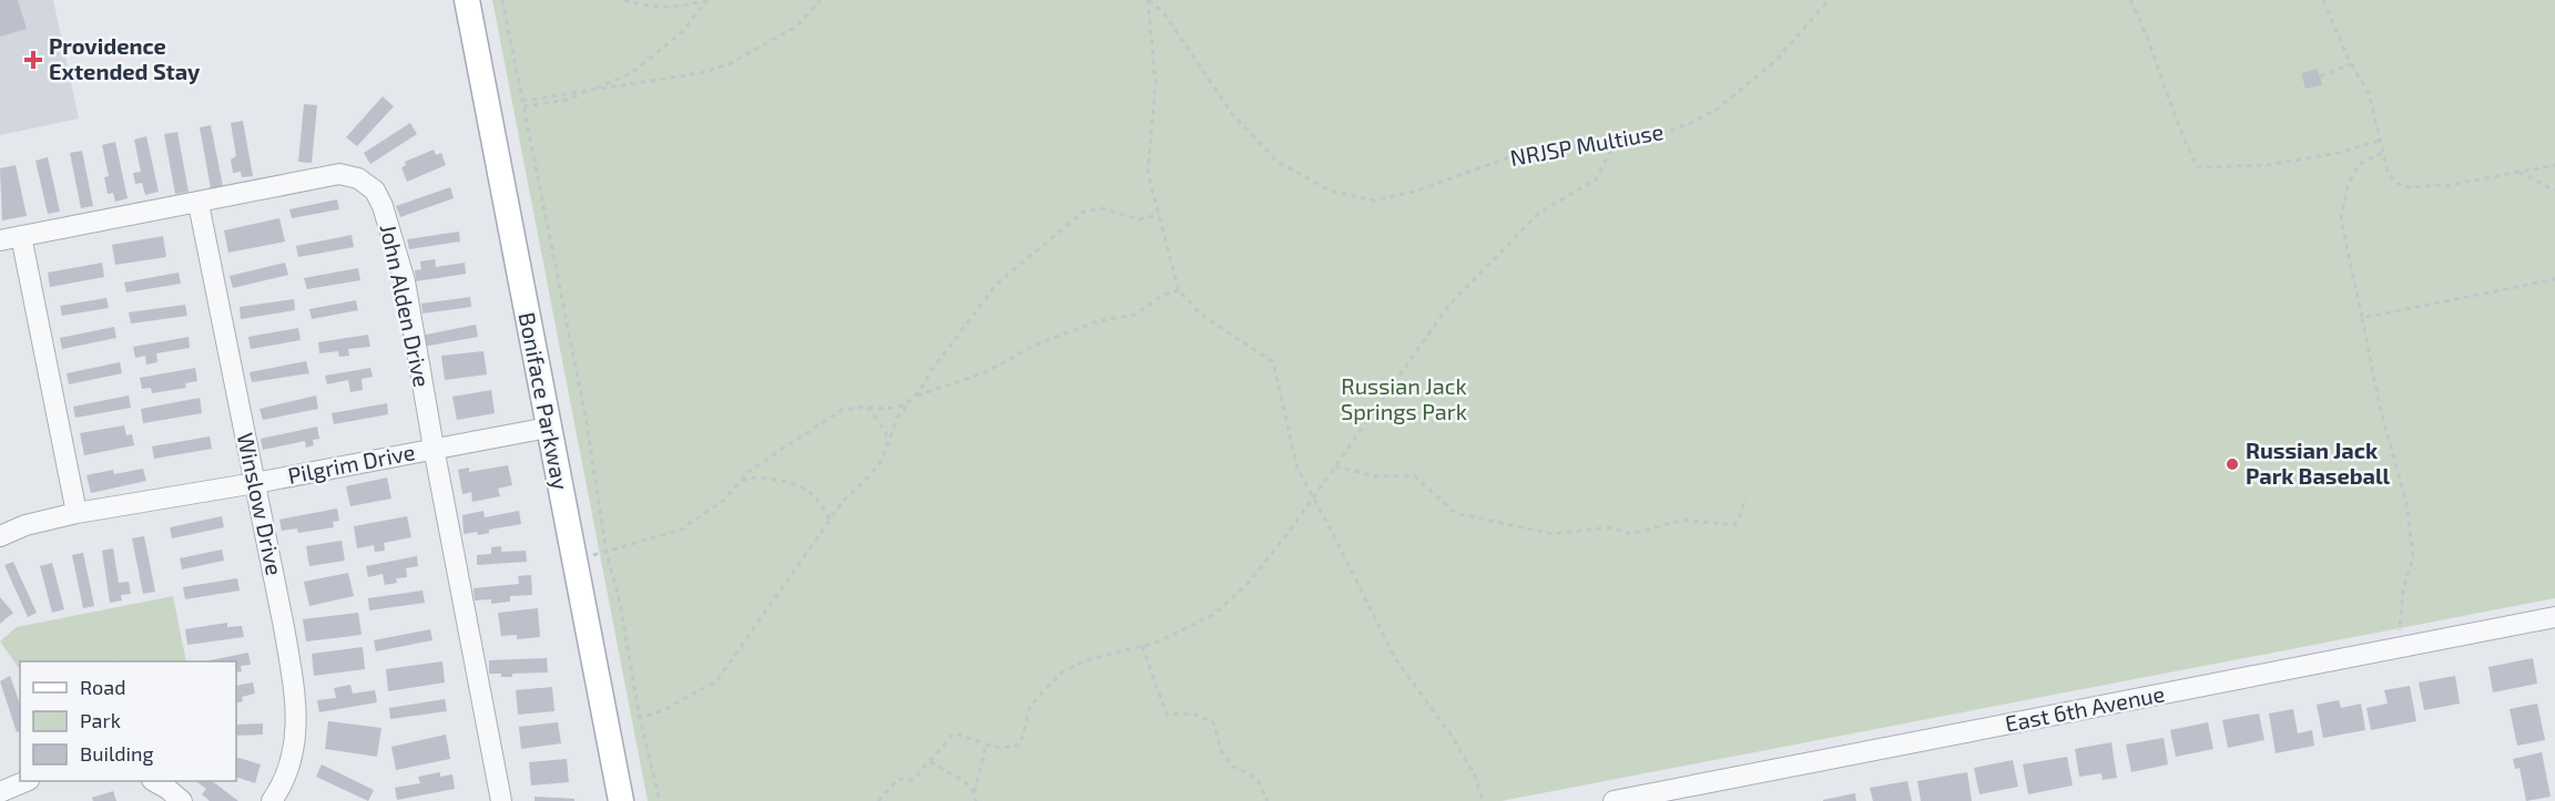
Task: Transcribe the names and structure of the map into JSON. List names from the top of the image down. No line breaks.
{"streets":{"main road":["Boniface Parkway"],"street":["John Alden Drive","Pilgrim Drive","Winslow Drive","East 6th Avenue"],"path":["NRJSP Multiuse"]},"crossings":[["John Alden Drive","Pilgrim Drive"],["John Alden Drive","Winslow Drive"],["Boniface Parkway","Pilgrim Drive"],["Pilgrim Drive","Winslow Drive"]],"parks":["Russian Jack Springs Park"],"places":{"health":["Providence Extended Stay"],"other":["Russian Jack Park Baseball"]},"legend":["Road","Park","Building"]}
